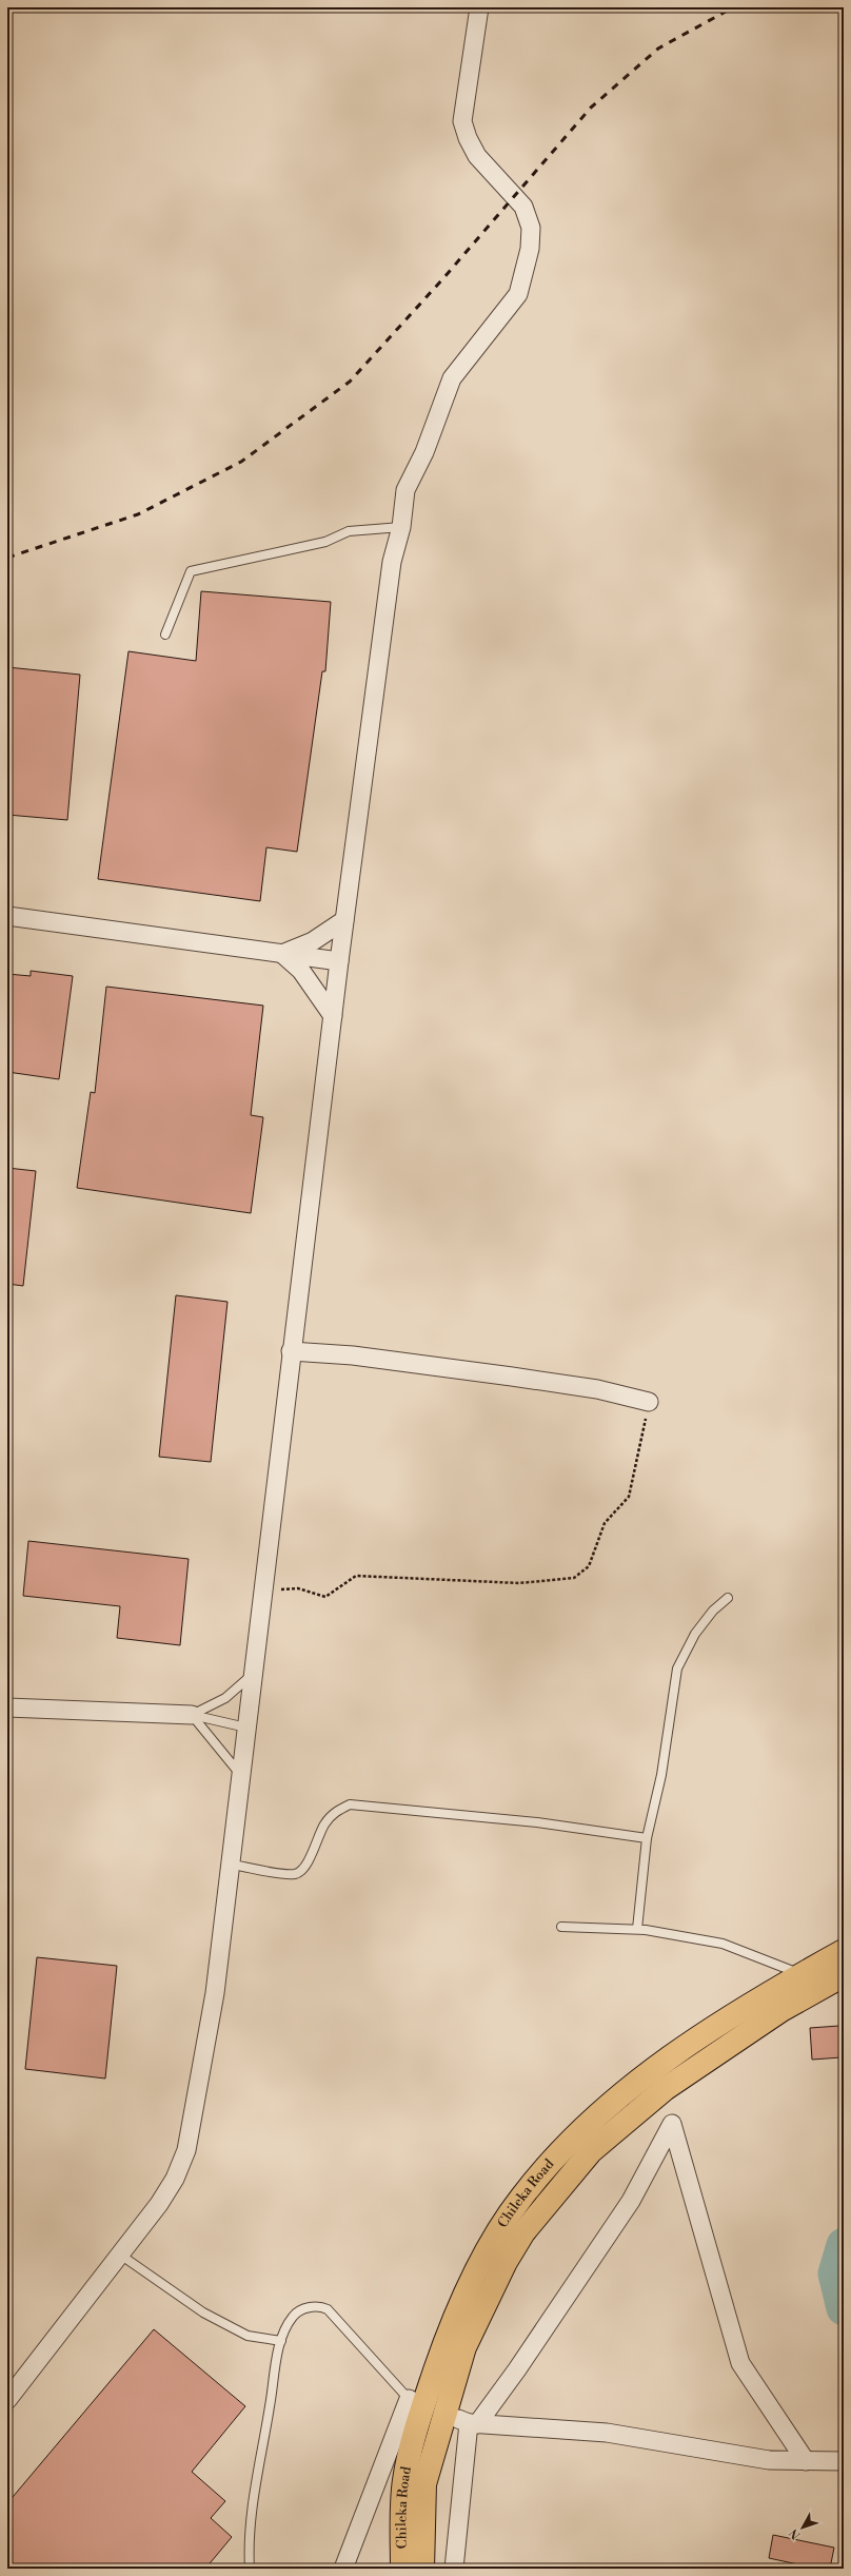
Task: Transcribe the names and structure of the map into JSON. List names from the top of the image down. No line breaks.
{"streets":{"highway":["Chileka Road"]},"north":"bottom left"}
